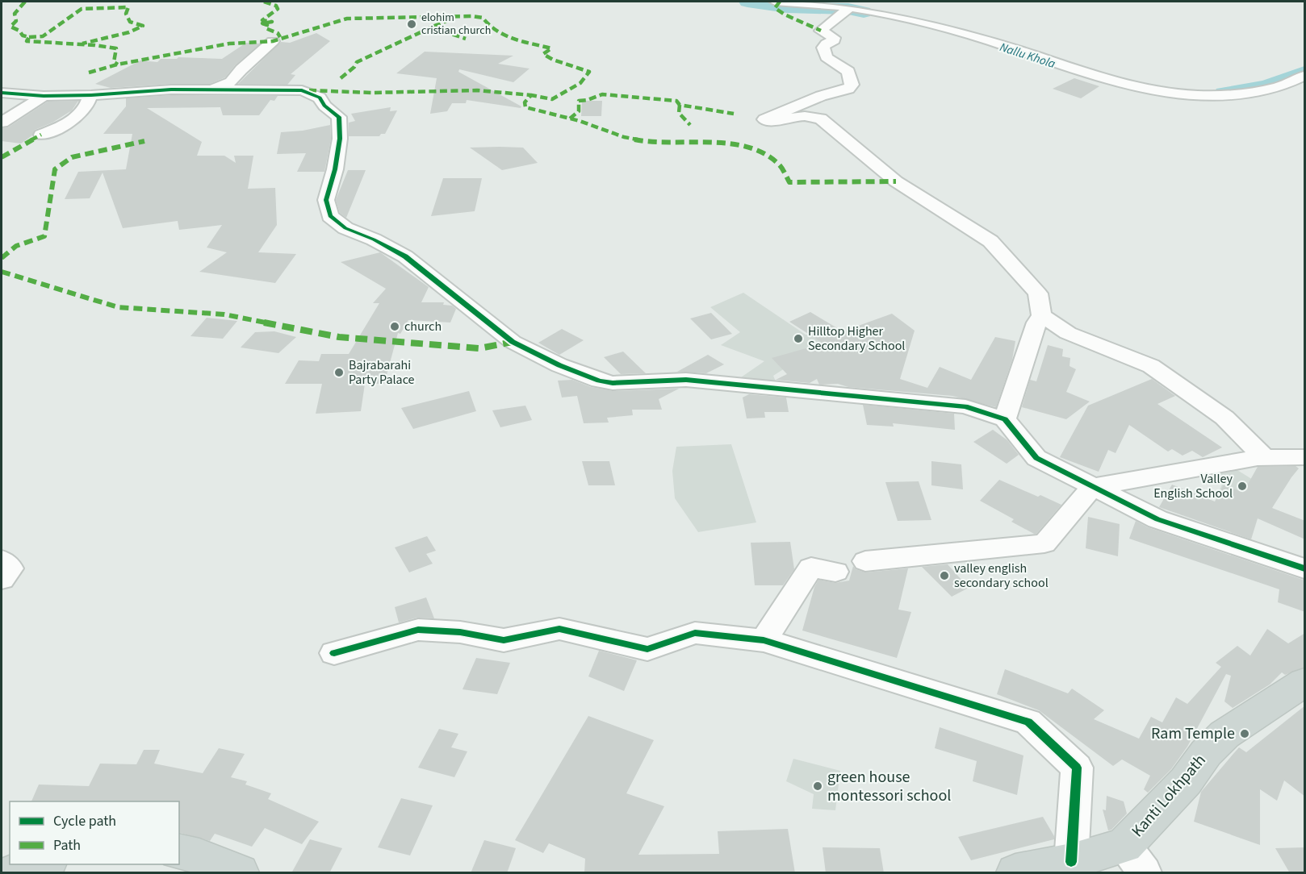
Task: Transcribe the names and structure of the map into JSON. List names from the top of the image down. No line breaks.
{"streets":{"main road":["Kanti Lokhpath"]},"water":["Nallu Khola"],"places":["elohim cristian church","church","Hilltop Higher Secondary School","Bajrabarahi Party Palace","Valley English School","valley english secondary school","Ram Temple","green house montessori school"],"legend":["Cycle path","Path"]}
